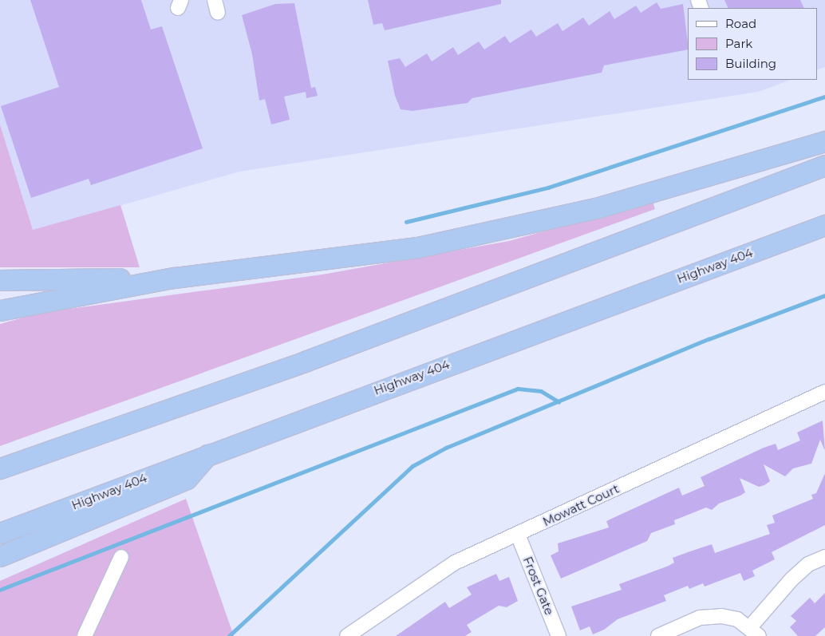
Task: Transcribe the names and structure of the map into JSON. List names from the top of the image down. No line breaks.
{"streets":{"highway":["Highway 404"],"street":["Mowatt Court","Frost Gate"]},"crossings":[["Mowatt Court","Frost Gate"]],"legend":["Road","Park","Building"]}
